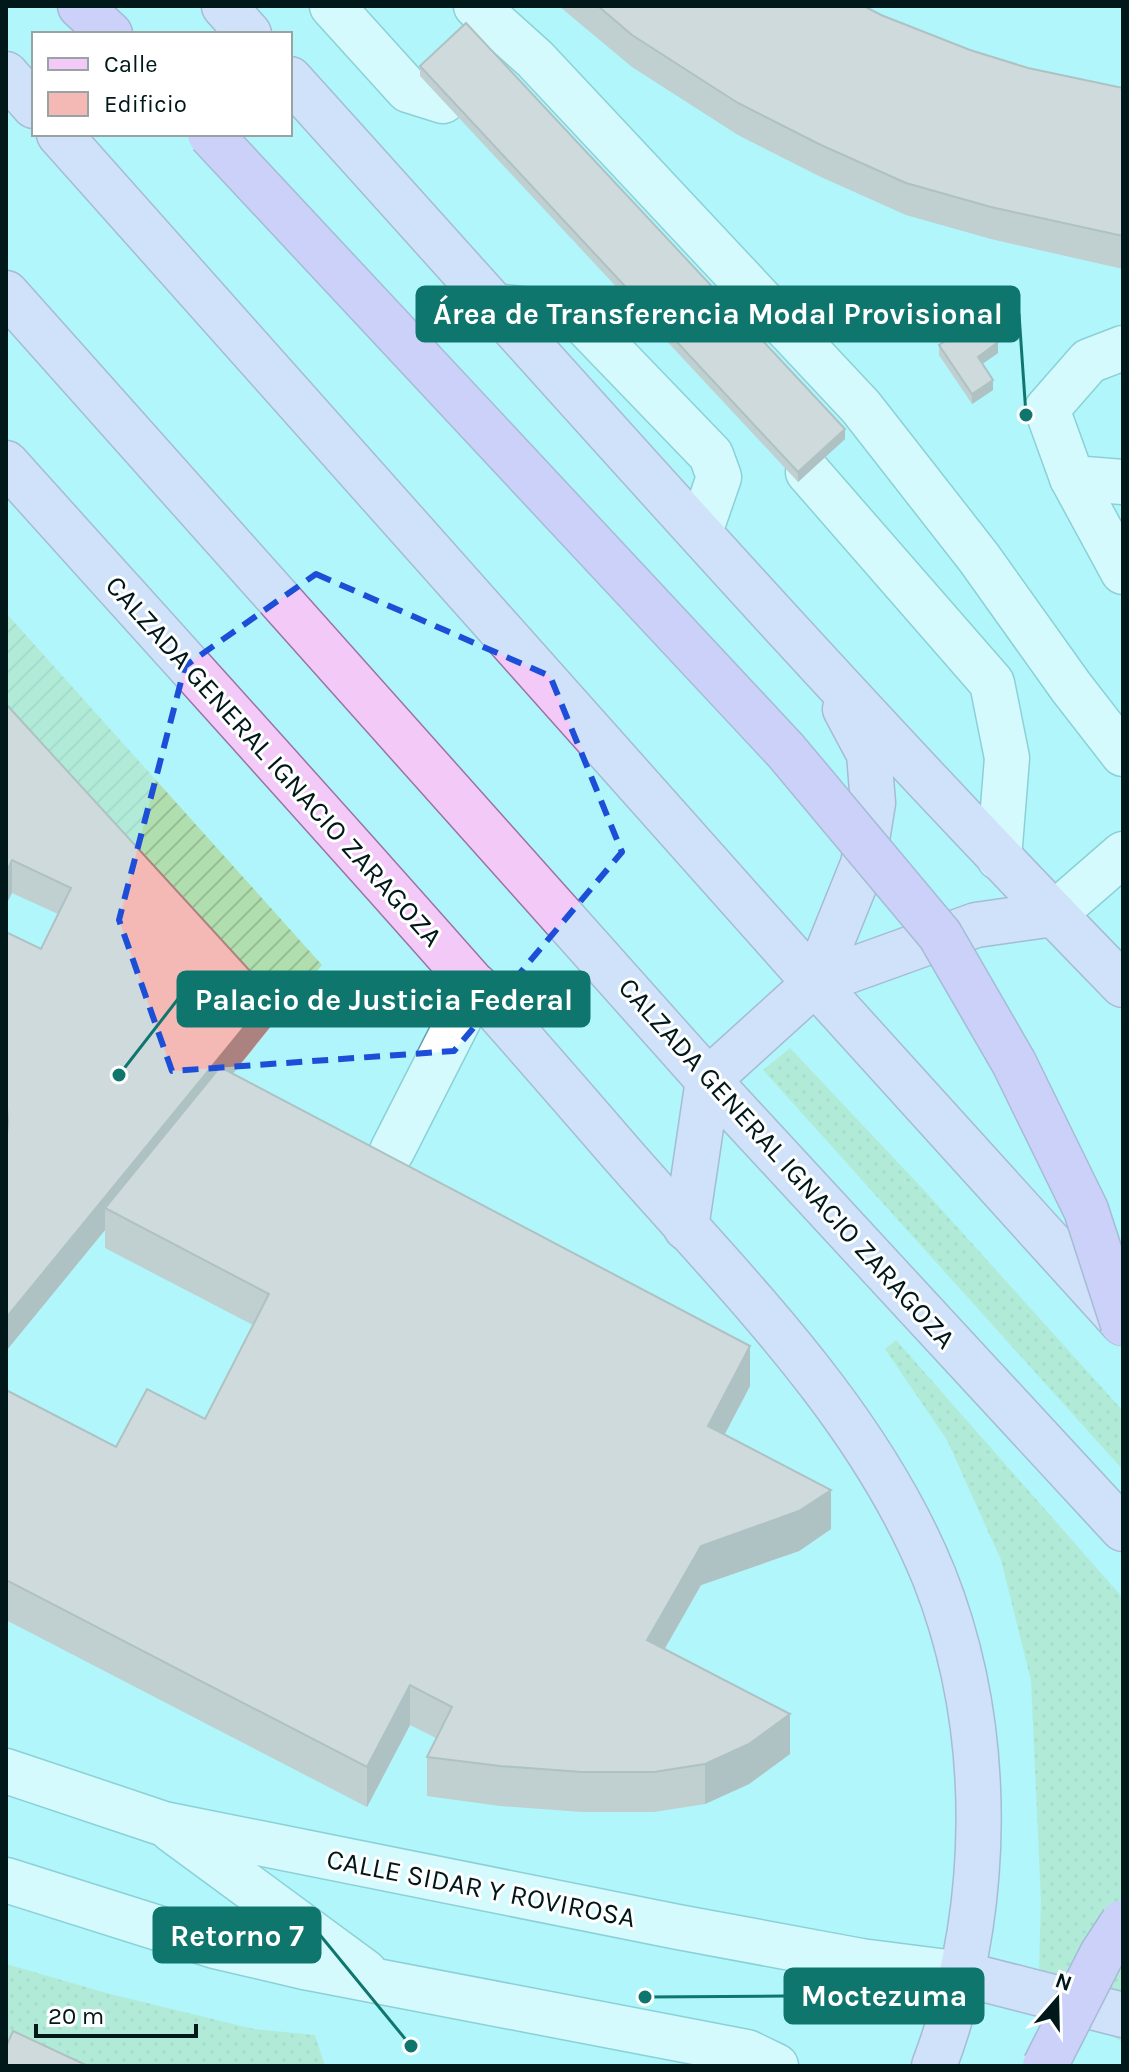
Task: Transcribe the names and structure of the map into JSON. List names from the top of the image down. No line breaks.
{"streets":{"main road":["CALZADA GENERAL IGNACIO ZARAGOZA"],"street":["CALLE SIDAR Y ROVIROSA"]},"crossings":[["CALZADA GENERAL IGNACIO ZARAGOZA","CALLE SIDAR Y ROVIROSA"]],"places":["Área de Transferencia Modal Provisional","Palacio de Justicia Federal","Moctezuma","Retorno 7"],"legend":["Calle","Edificio"],"scale_bar":"20 m","north":"top"}
